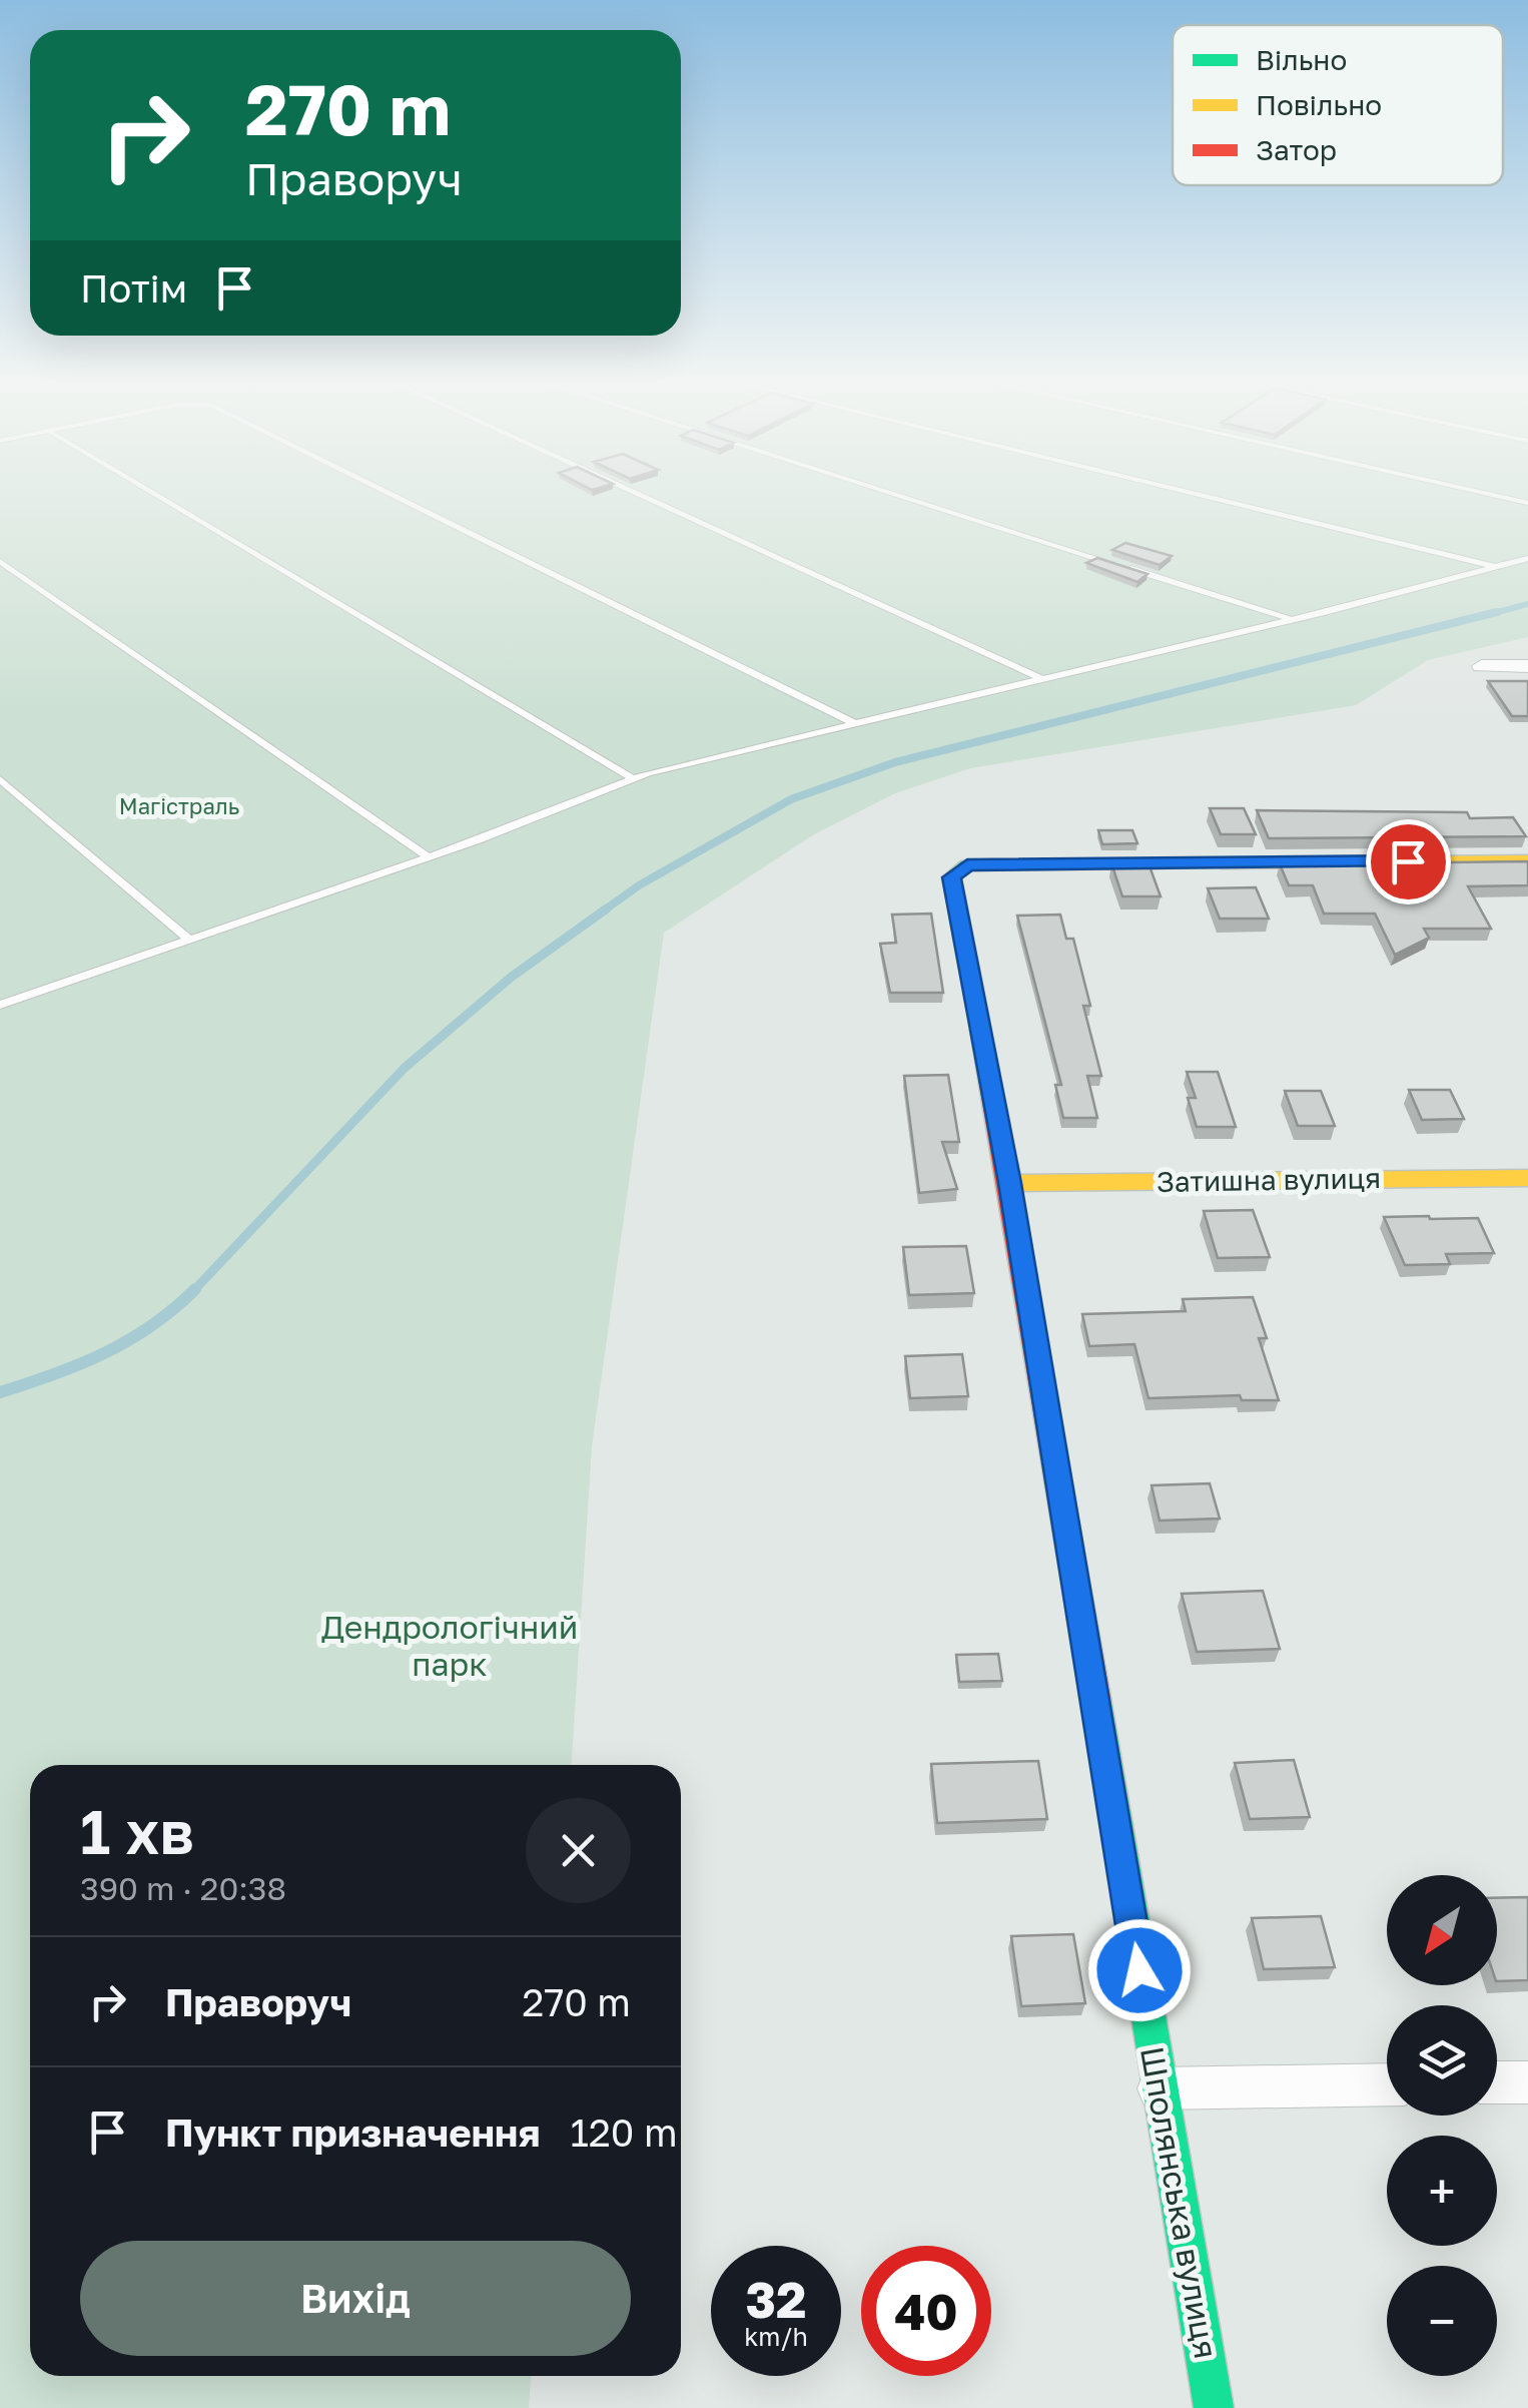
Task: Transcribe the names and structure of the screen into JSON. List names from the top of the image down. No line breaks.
{"streets":{"street":["Затишна вулиця","Шполянська вулиця"]},"crossings":[["Затишна вулиця","Шполянська вулиця"]],"parks":["Магістраль","Дендрологічний парк"],"legend":["Вільно","Повільно","Затор"],"north":"bottom left","page":{"turn":["270 m","Праворуч"],"then":"Потім","heading":["1 хв","390 m · 20:38"],"map_buttons":["+","−"],"list":[{"name":"Праворуч","value":"270 m"},{"name":"Пункт призначення","value":"120 m"}],"buttons":"Вихід","speed":"32 km/h","limit":"40"}}
